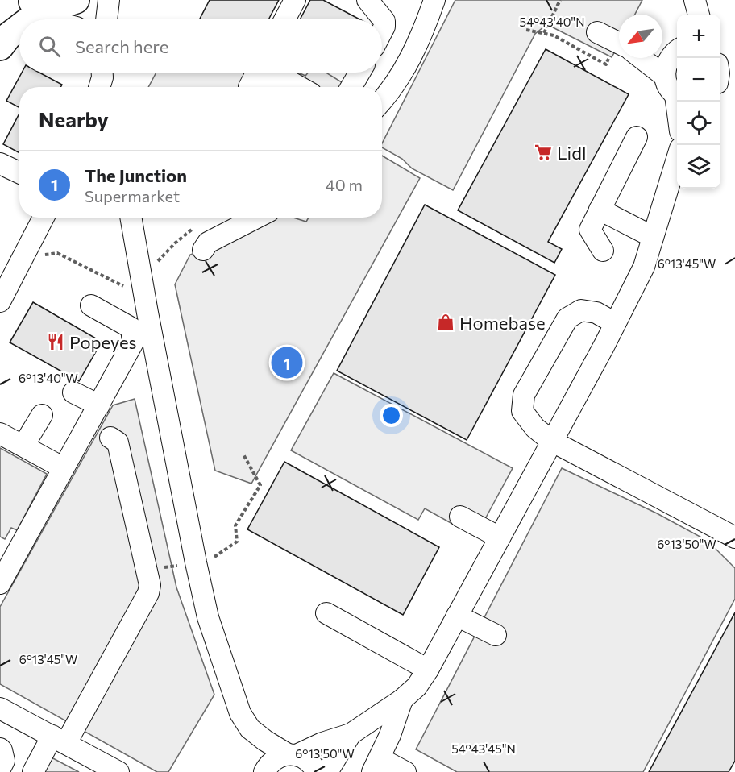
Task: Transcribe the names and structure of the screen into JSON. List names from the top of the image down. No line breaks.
{"places":{"supermarket":["Lidl"],"shop":["Homebase"],"restaurant":["Popeyes"]},"north":"bottom left","page":{"map_buttons":["+","−"],"search":"Search here","heading":"Nearby","list":[{"mark":"1","name":"The Junction","note":"Supermarket","value":"40 m"}],"pins":"1"},"coordinates":["54°43'40\"N","6°13'45\"W","6°13'40\"W","6°13'50\"W","54°43'45\"N"]}
